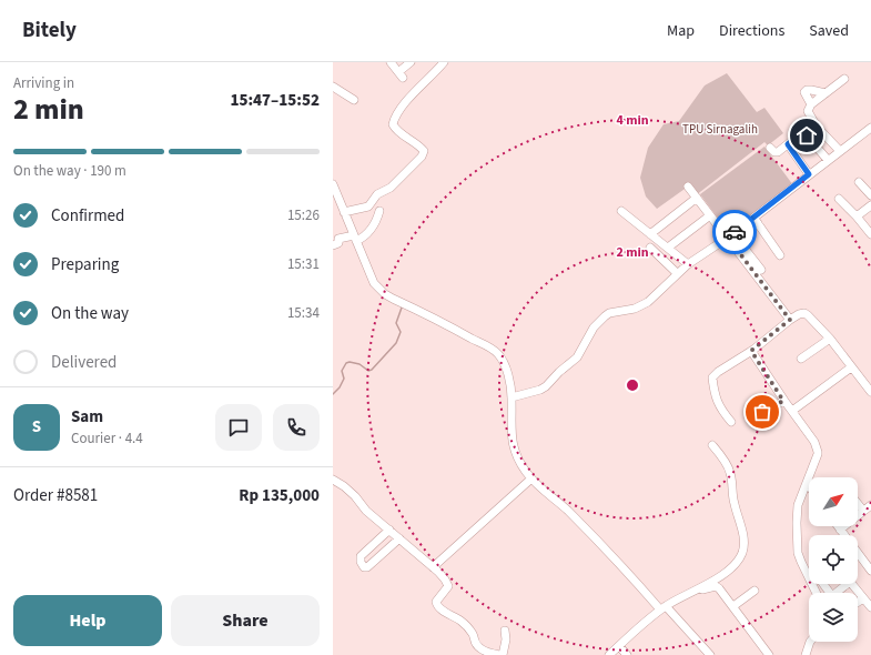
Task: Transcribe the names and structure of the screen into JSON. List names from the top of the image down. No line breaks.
{"parks":["TPU Sirnagalih"],"north":"top right","page":{"header":"Bitely","nav":["Map","Directions","Saved"],"heading":["2 min","Arriving in","15:47–15:52"],"panel":["Sam","Courier · 4.4","Order #8581","Rp 135,000"],"bar":"On the way · 190 m","list":[["Confirmed","15:26"],["Preparing","15:31"],["On the way","15:34"],"Delivered"],"round":"S","buttons":["Help","Share"]},"rings":["4 min","2 min"]}
